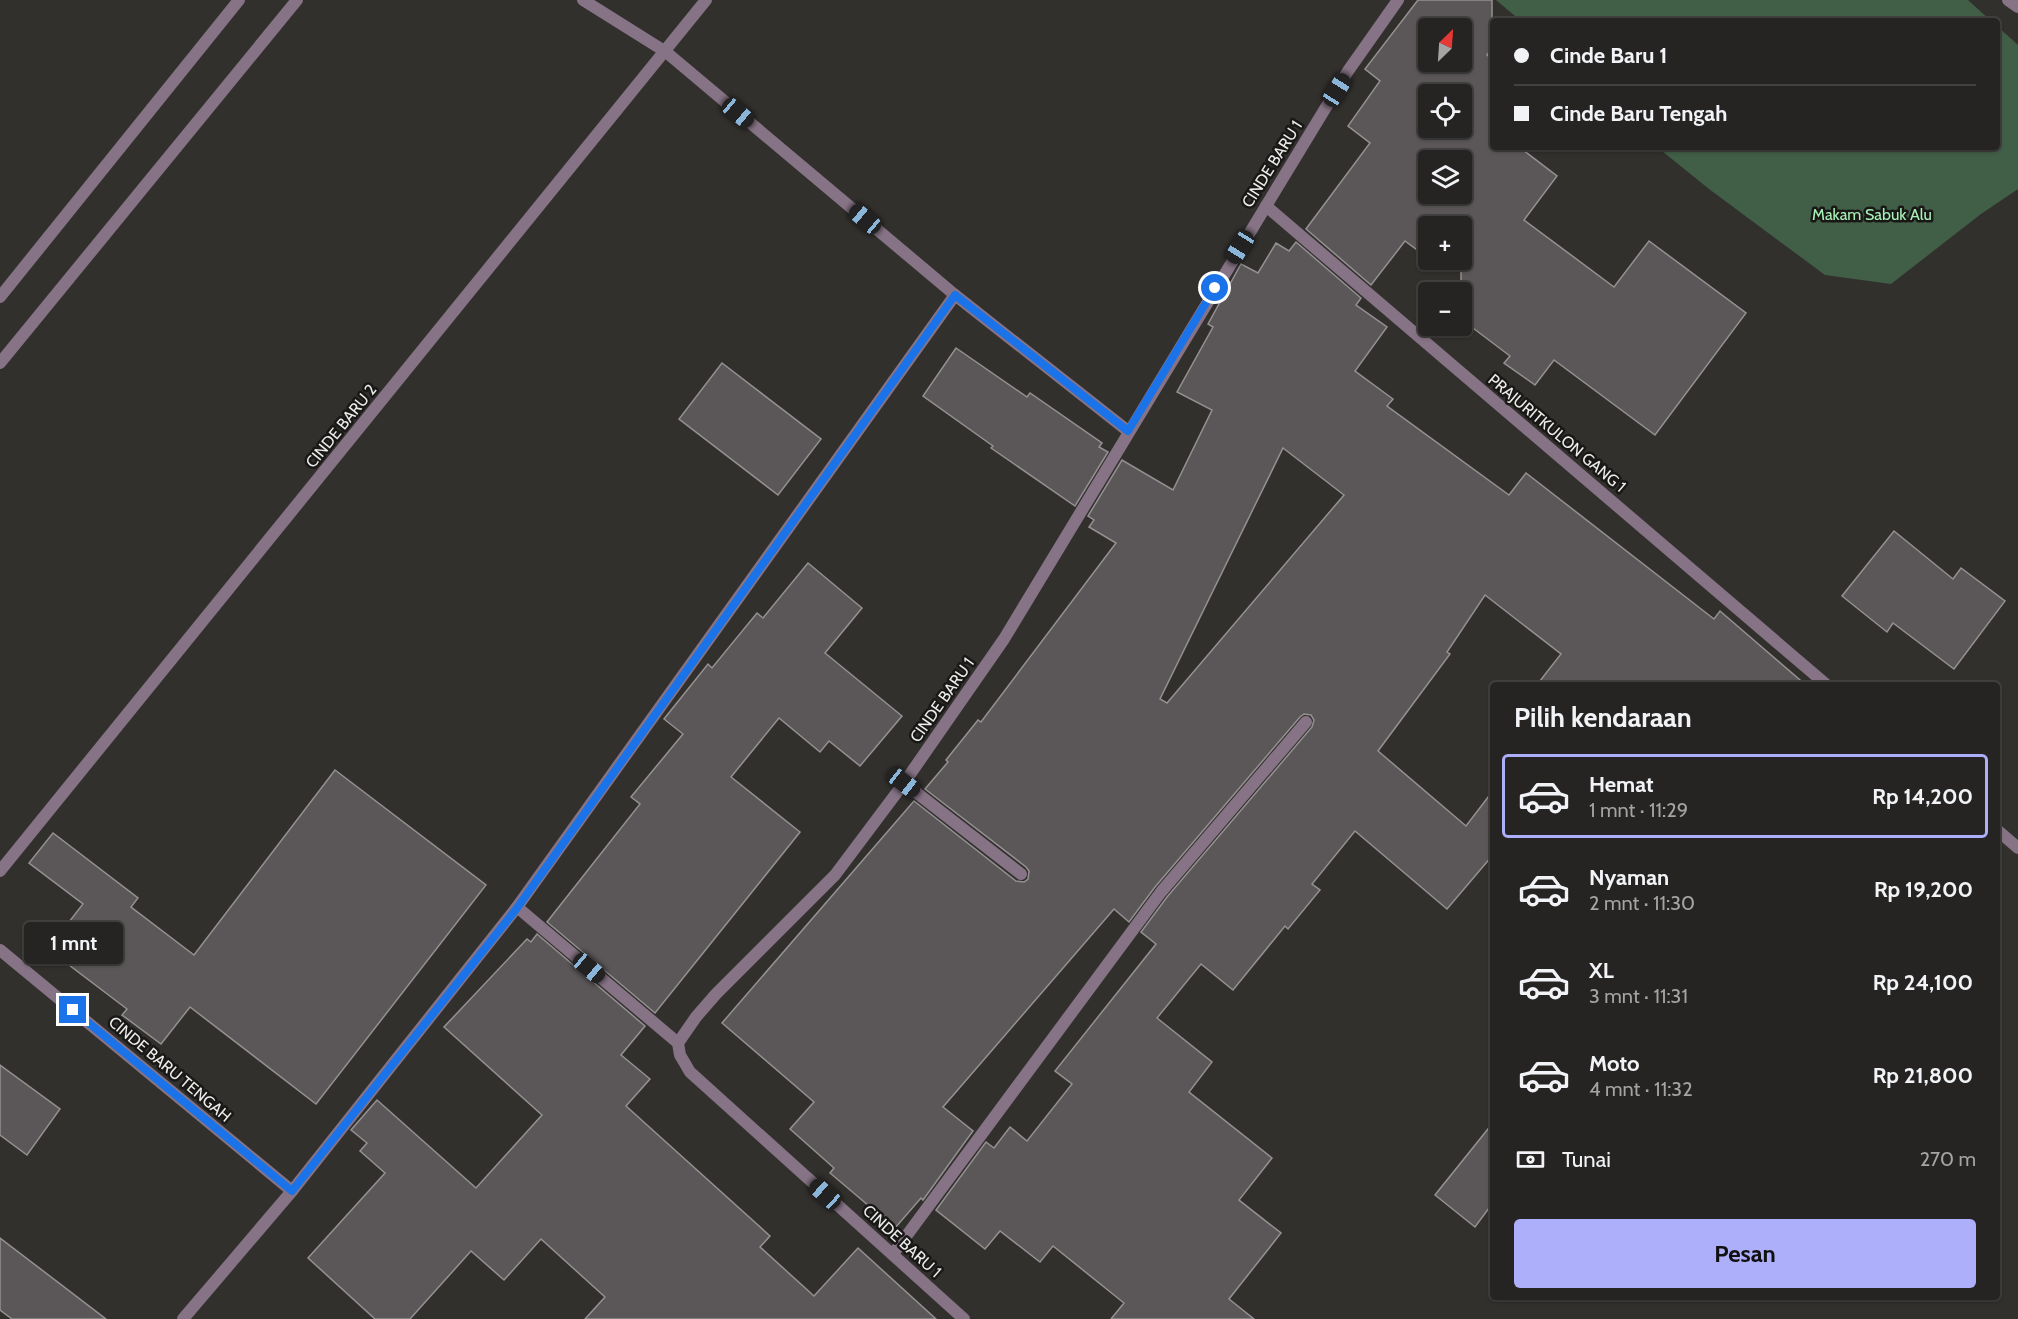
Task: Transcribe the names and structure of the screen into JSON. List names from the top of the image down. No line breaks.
{"streets":{"street":["CINDE BARU 1","CINDE BARU 2","PRAJURITKULON GANG 1","CINDE BARU TENGAH"]},"crossings":[["CINDE BARU 1","PRAJURITKULON GANG 1"]],"parks":["Makam Sabuk Alu"],"north":"top right","page":{"map_buttons":["+","−"],"banner":["Cinde Baru 1","Cinde Baru Tengah"],"heading":"Pilih kendaraan","list":[{"name":"Hemat","note":"1 mnt · 11:29","value":"Rp 14,200"},{"name":"Nyaman","note":"2 mnt · 11:30","value":"Rp 19,200"},{"name":"XL","note":"3 mnt · 11:31","value":"Rp 24,100"},{"name":"Moto","note":"4 mnt · 11:32","value":"Rp 21,800"}],"bubble":"1 mnt","pay":["Tunai","270 m"],"buttons":"Pesan"}}
